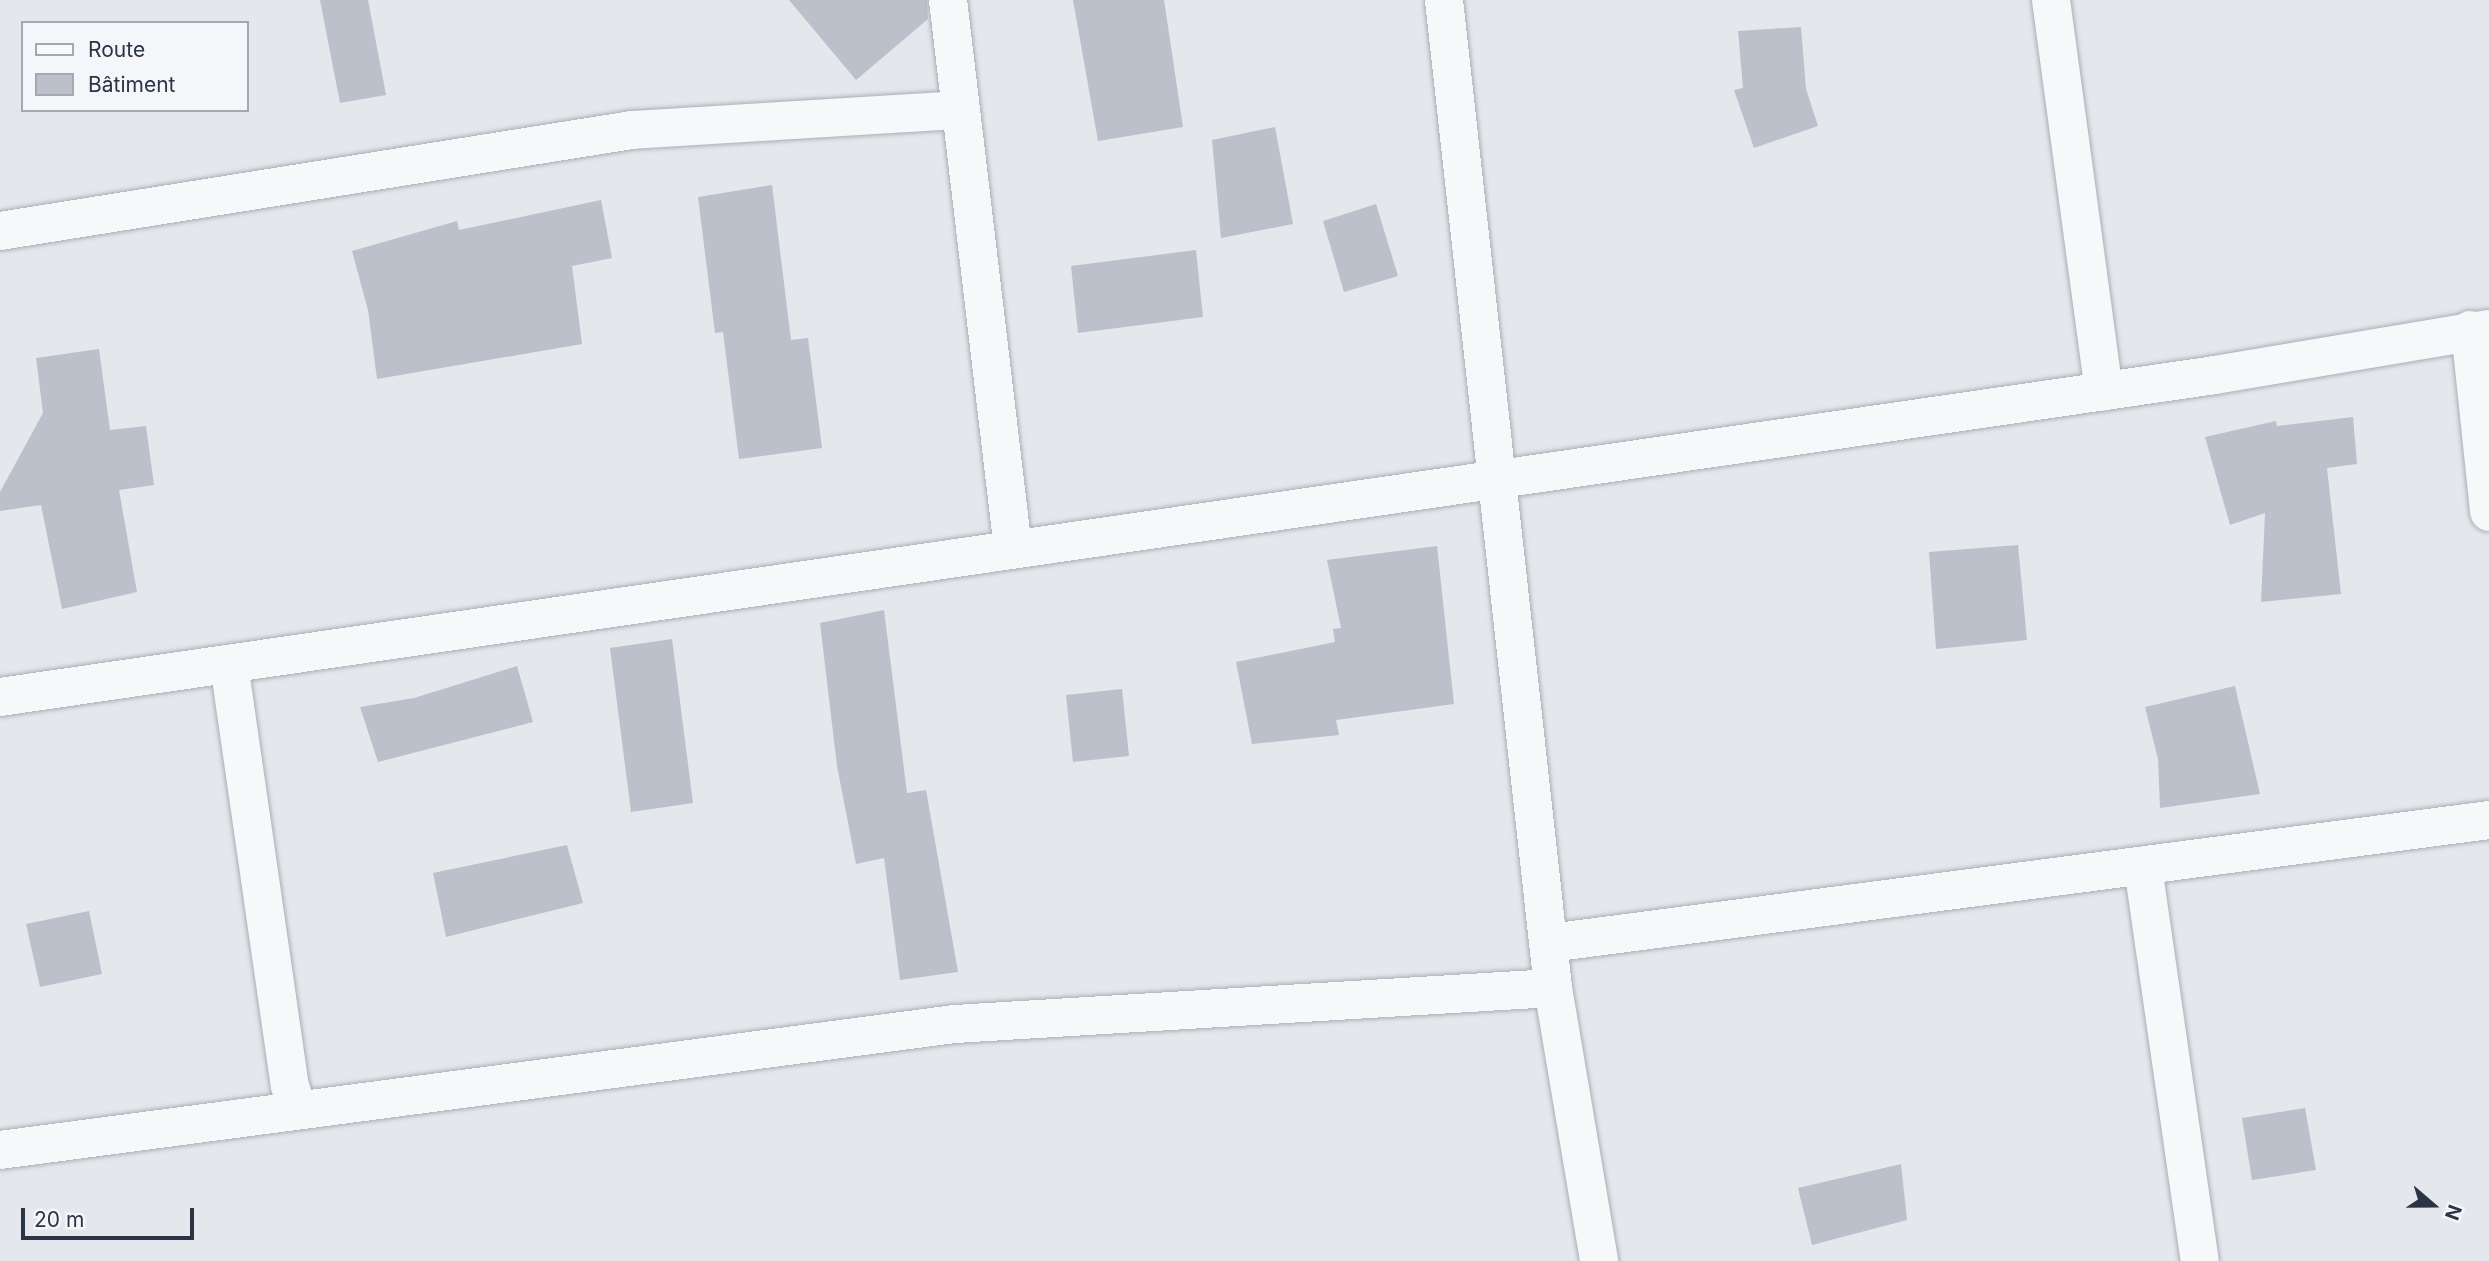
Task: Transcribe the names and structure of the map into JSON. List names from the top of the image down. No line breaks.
{"legend":["Route","Bâtiment"],"scale_bar":"20 m","north":"right"}
